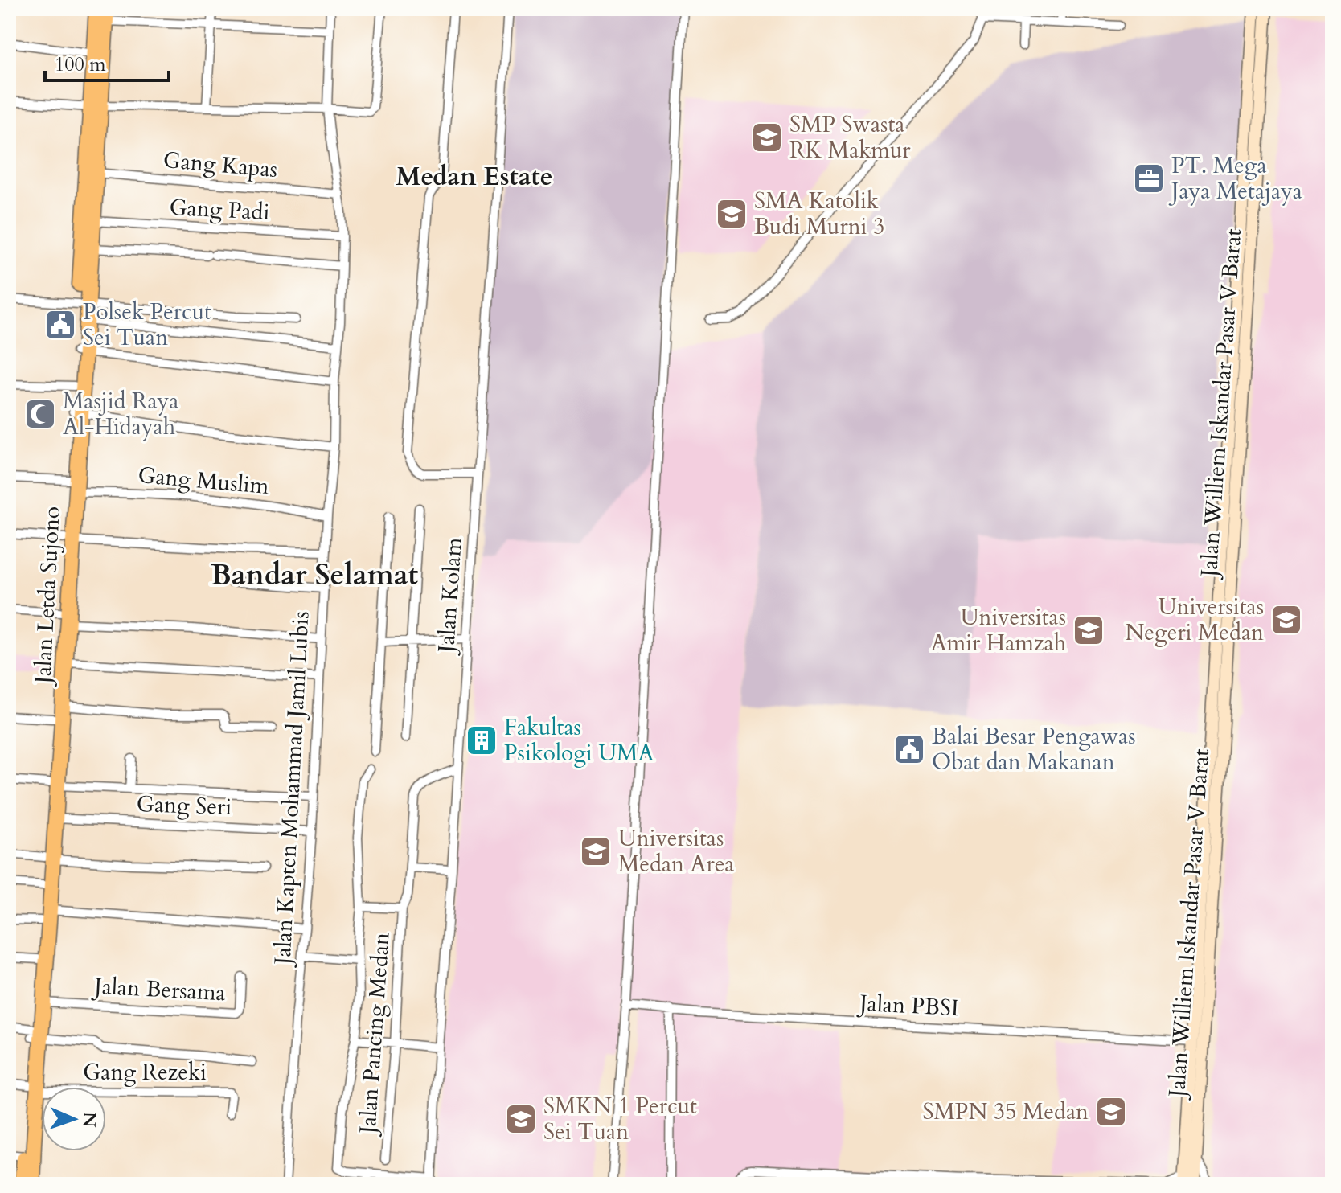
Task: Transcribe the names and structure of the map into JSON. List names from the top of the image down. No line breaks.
{"streets":{"highway":["Jalan Letda Sujono"],"street":["Gang Kapas","Gang Padi","Jalan Williem Iskandar Pasar V Barat","Gang Muslim","Jalan Kolam","Jalan Kapten Mohammad Jamil Lubis","Gang Seri","Jalan Bersama","Jalan PBSI","Jalan Pancing Medan","Gang Rezeki"]},"crossings":[["Gang Kapas","Jalan Letda Sujono"],["Gang Kapas","Jalan Kapten Mohammad Jamil Lubis"],["Gang Padi","Jalan Letda Sujono"],["Gang Padi","Jalan Kapten Mohammad Jamil Lubis"],["Jalan Williem Iskandar Pasar V Barat","Jalan PBSI"],["Gang Muslim","Jalan Letda Sujono"],["Gang Muslim","Jalan Kapten Mohammad Jamil Lubis"],["Jalan Letda Sujono","Gang Seri"],["Jalan Letda Sujono","Jalan Bersama"],["Jalan Letda Sujono","Gang Rezeki"],["Jalan Kolam","Jalan Pancing Medan"],["Jalan Kapten Mohammad Jamil Lubis","Gang Seri"]],"districts":["Medan Estate","Bandar Selamat"],"places":{"school or university":["SMP Swasta RK Makmur","SMA Katolik Budi Murni 3","Universitas Negeri Medan","Universitas Amir Hamzah","Universitas Medan Area","SMPN 35 Medan","SMKN 1 Percut Sei Tuan"],"office":["PT. Mega Jaya Metajaya"],"public building":["Polsek Percut Sei Tuan","Balai Besar Pengawas Obat dan Makanan"],"mosque":["Masjid Raya Al-Hidayah"],"building":["Fakultas Psikologi UMA"]},"scale_bar":"100 m","north":"right"}
